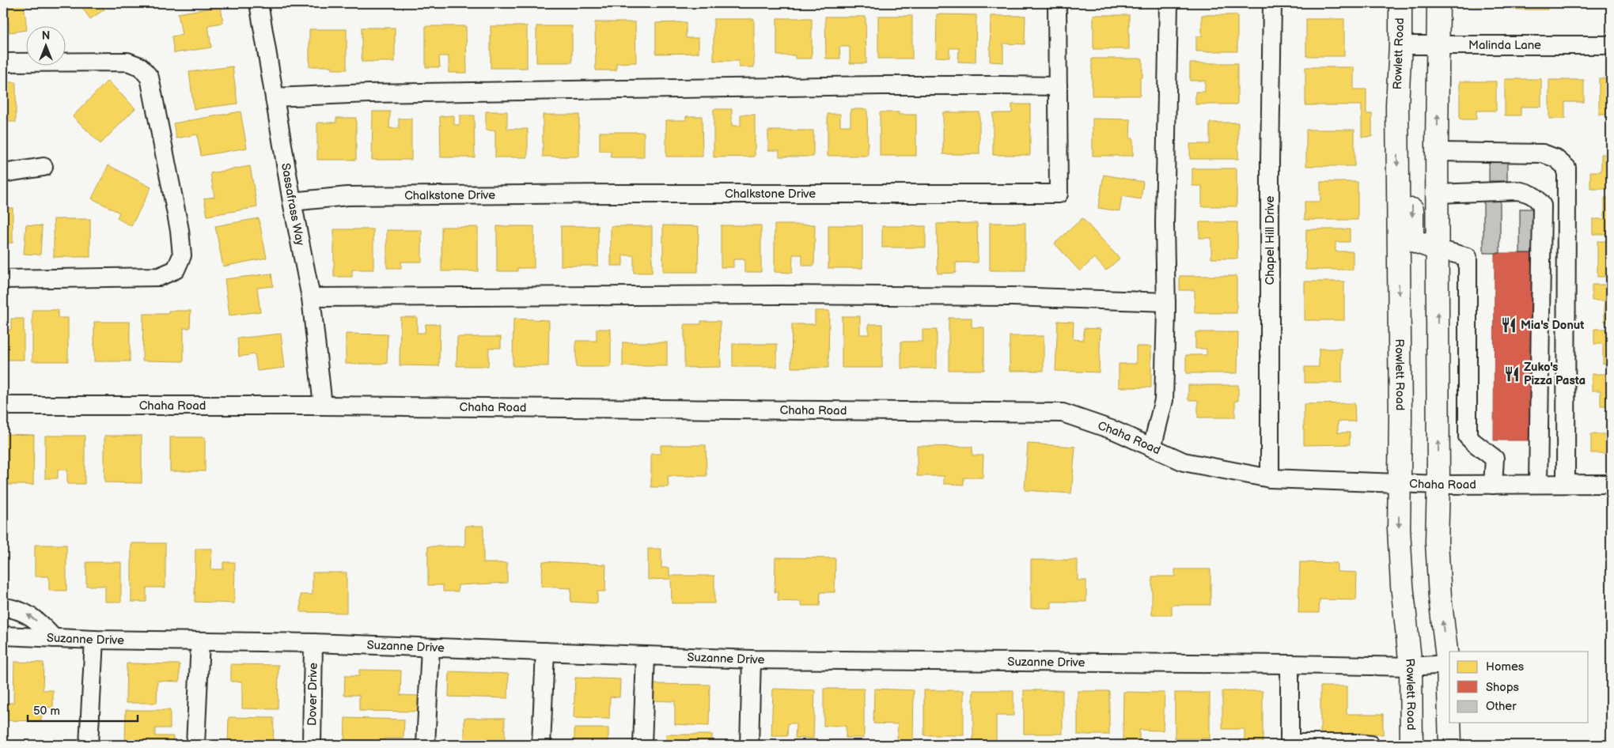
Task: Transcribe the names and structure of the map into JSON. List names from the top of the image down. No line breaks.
{"streets":{"main road":["Rowlett Road"],"street":["Malinda Lane","Chalkstone Drive","Sassafrass Way","Chapel Hill Drive","Chaha Road","Suzanne Drive","Dover Drive"]},"crossings":[["Malinda Lane","Rowlett Road"],["Rowlett Road","Chaha Road"],["Rowlett Road","Suzanne Drive"],["Chalkstone Drive","Sassafrass Way"],["Sassafrass Way","Chaha Road"],["Chapel Hill Drive","Chaha Road"],["Suzanne Drive","Dover Drive"]],"places":{"restaurant":["Mia's Donut","Zuko's Pizza Pasta"]},"legend":["Homes","Shops","Other"],"scale_bar":"50 m","north":"top"}
